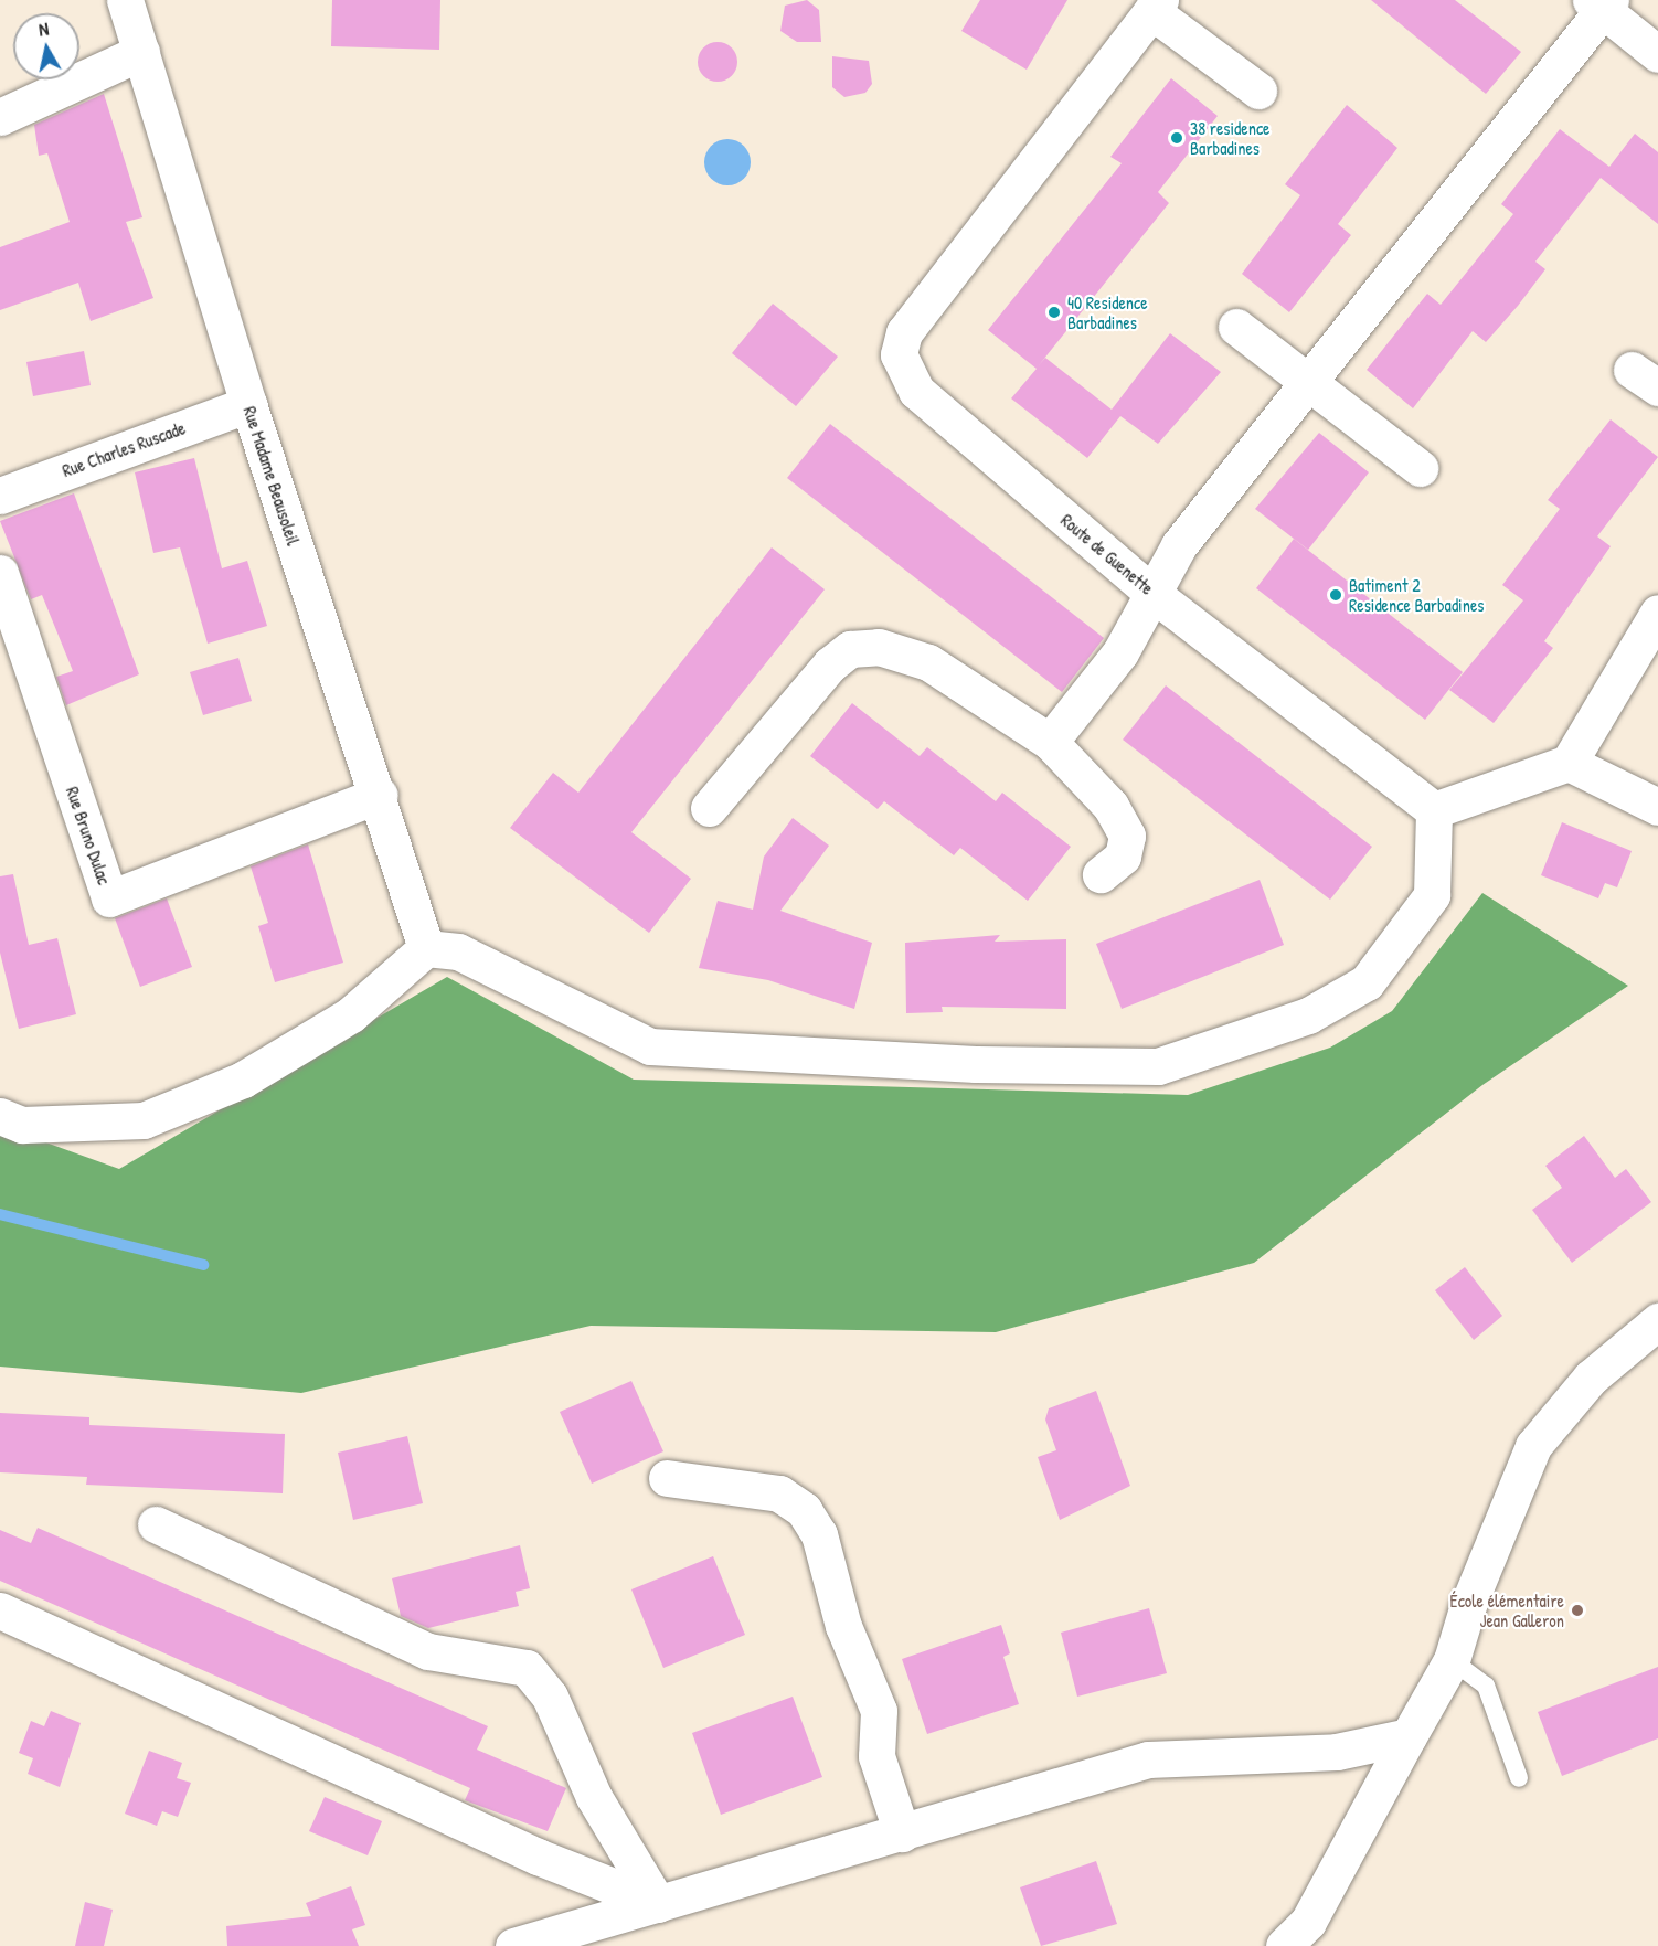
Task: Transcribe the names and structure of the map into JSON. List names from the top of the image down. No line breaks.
{"streets":{"street":["Rue Charles Ruscade","Rue Madame Beausoleil","Route de Guenette","Rue Bruno Dulac"]},"crossings":[["Rue Charles Ruscade","Rue Madame Beausoleil"],["Rue Madame Beausoleil","Rue Bruno Dulac"]],"places":["38 residence Barbadines","40 Residence Barbadines","Batiment 2 Residence Barbadines","École élémentaire Jean Galleron"],"north":"top"}
